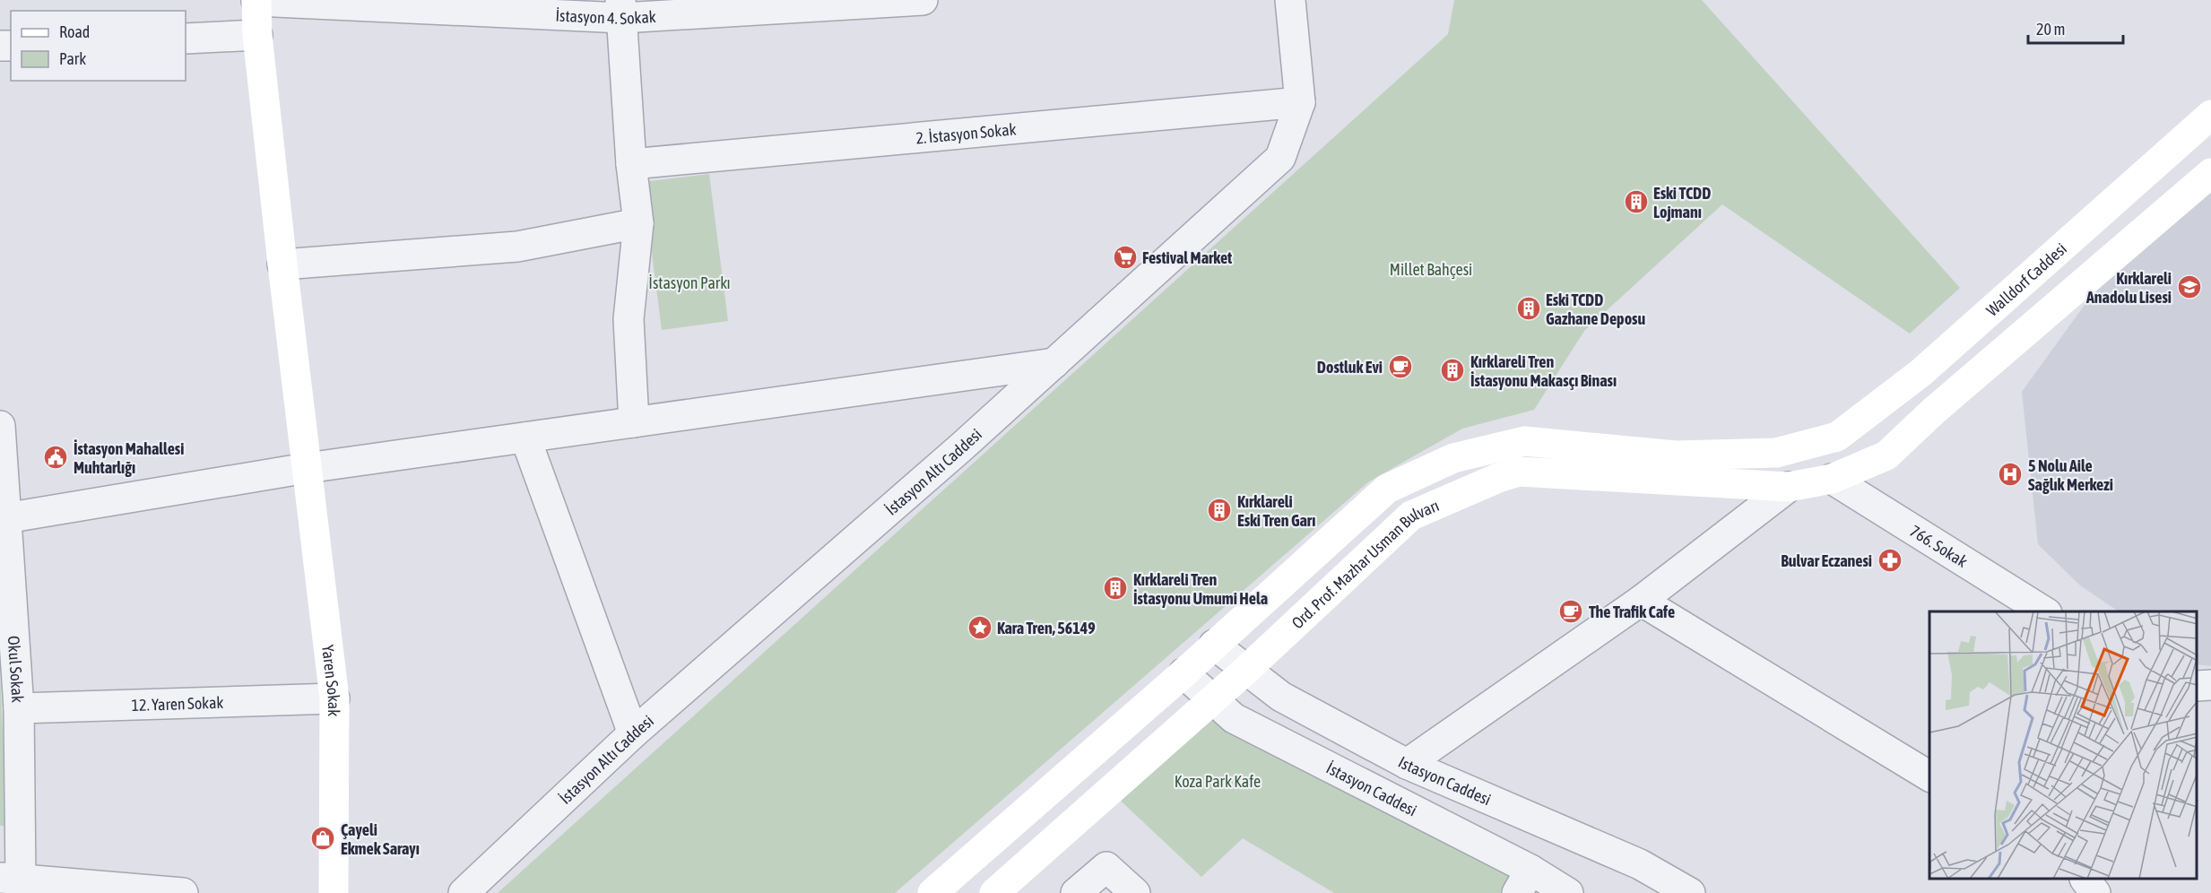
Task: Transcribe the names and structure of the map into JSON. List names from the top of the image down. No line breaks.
{"streets":{"main road":["Walldorf Caddesi","Ord. Prof. Mazhar Usman Bulvarı","Yaren Sokak"],"street":["İstasyon 4. Sokak","2. İstasyon Sokak","İstasyon Altı Caddesi","766. Sokak","Okul Sokak","12. Yaren Sokak","Istasyon Caddesi","İstasyon Caddesi"]},"crossings":[["İstasyon 4. Sokak","Yaren Sokak"],["2. İstasyon Sokak","İstasyon Altı Caddesi"],["Walldorf Caddesi","Istasyon Caddesi"],["766. Sokak","Ord. Prof. Mazhar Usman Bulvarı"],["Ord. Prof. Mazhar Usman Bulvarı","Istasyon Caddesi"],["Ord. Prof. Mazhar Usman Bulvarı","İstasyon Caddesi"],["Okul Sokak","12. Yaren Sokak"],["Yaren Sokak","12. Yaren Sokak"]],"parks":["Millet Bahçesi","İstasyon Parkı","Koza Park Kafe"],"places":{"building":["Eski TCDD Lojmanı","Eski TCDD Gazhane Deposu","Kırklareli Tren İstasyonu Makasçı Binası","Kırklareli Eski Tren Garı","Kırklareli Tren İstasyonu Umumi Hela"],"supermarket":["Festival Market"],"school or university":["Kırklareli Anadolu Lisesi"],"cafe":["Dostluk Evi","The Trafik Cafe"],"public building":["İstasyon Mahallesi Muhtarlığı"],"hospital":["5 Nolu Aile Sağlık Merkezi"],"pharmacy":["Bulvar Eczanesi"],"place":["Kara Tren, 56149"],"shop":["Çayeli Ekmek Sarayı"]},"legend":["Road","Park"],"scale_bar":"20 m"}
